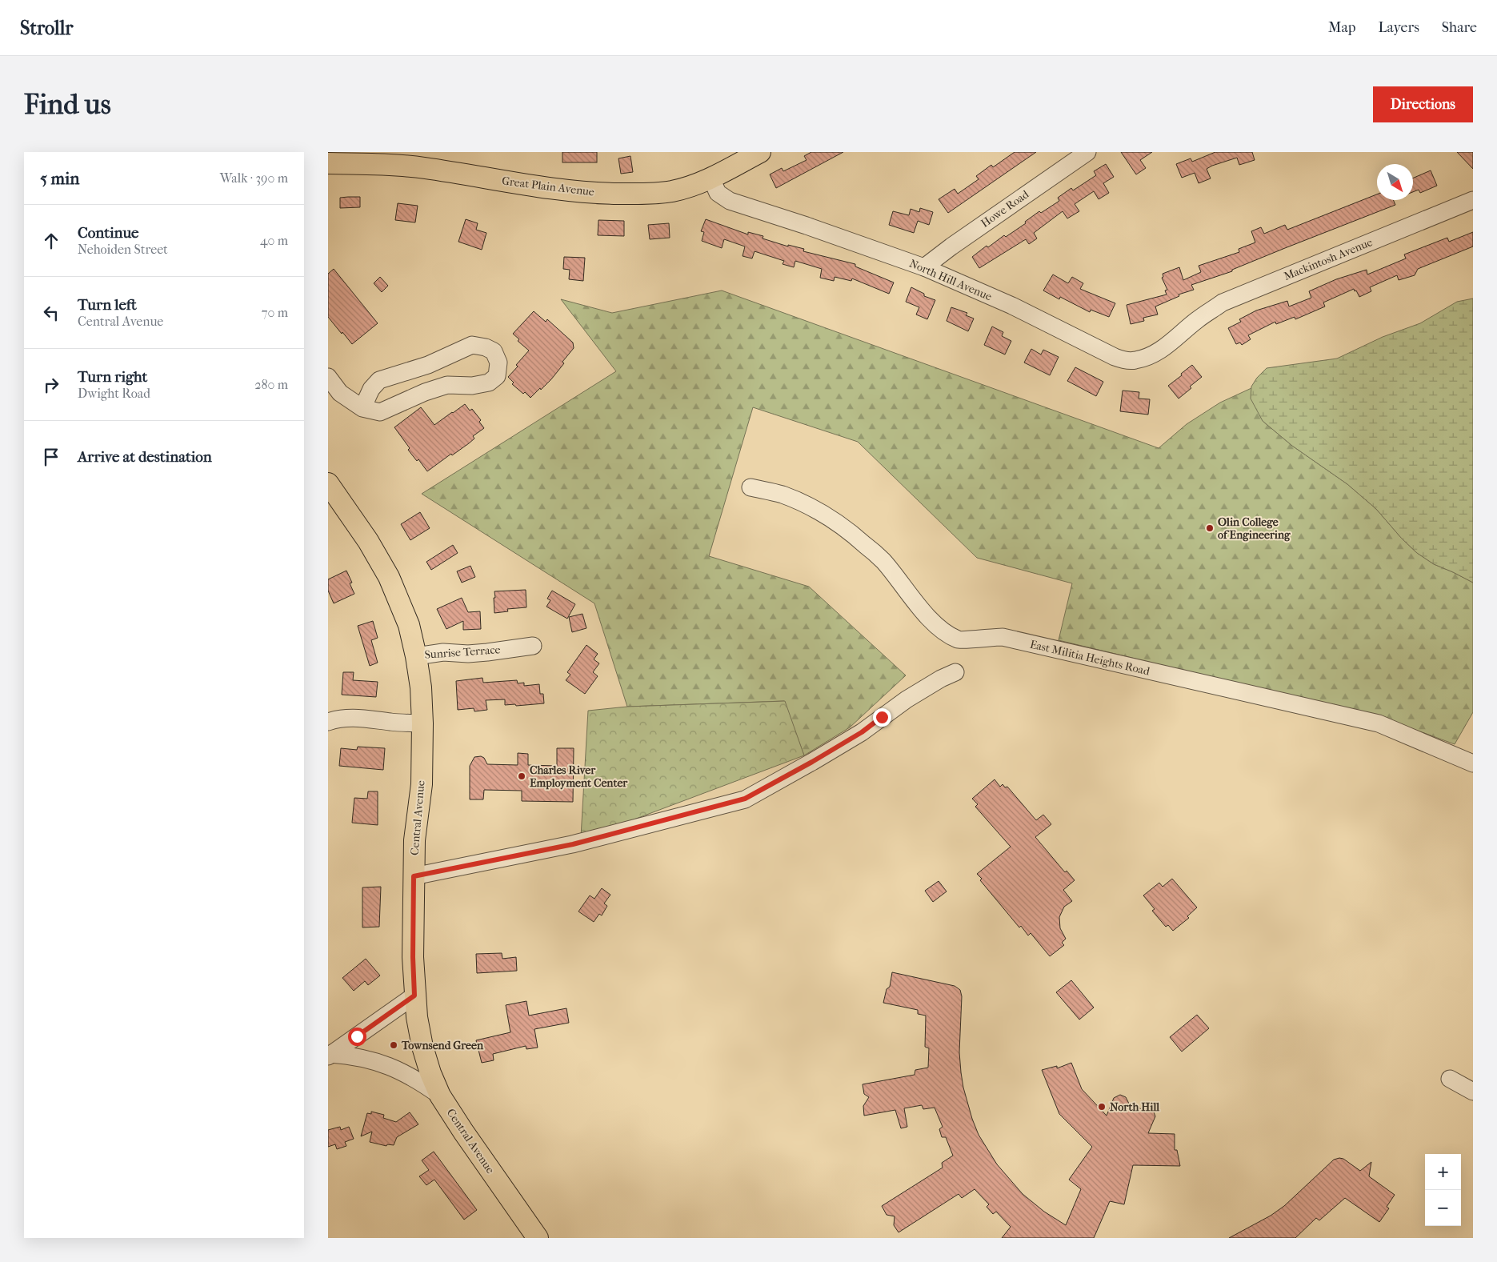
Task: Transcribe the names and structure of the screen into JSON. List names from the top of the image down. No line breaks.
{"streets":{"main road":["Great Plain Avenue","Central Avenue"],"street":["Howe Road","Mackintosh Avenue","North Hill Avenue","Sunrise Terrace","East Militia Heights Road"]},"crossings":[["Great Plain Avenue","North Hill Avenue"],["Howe Road","North Hill Avenue"],["Mackintosh Avenue","North Hill Avenue"],["Sunrise Terrace","Central Avenue"]],"places":["Olin College of Engineering","Charles River Employment Center","Townsend Green","North Hill"],"north":"bottom right","page":{"header":"Strollr","nav":["Map","Layers","Share"],"buttons":"Directions","title":"Find us","heading":["5 min","Walk · 390 m"],"list":[["Continue","Nehoiden Street","40 m"],["Turn left","Central Avenue","70 m"],["Turn right","Dwight Road","280 m"],"Arrive at destination"],"map_buttons":["+","−"]}}
